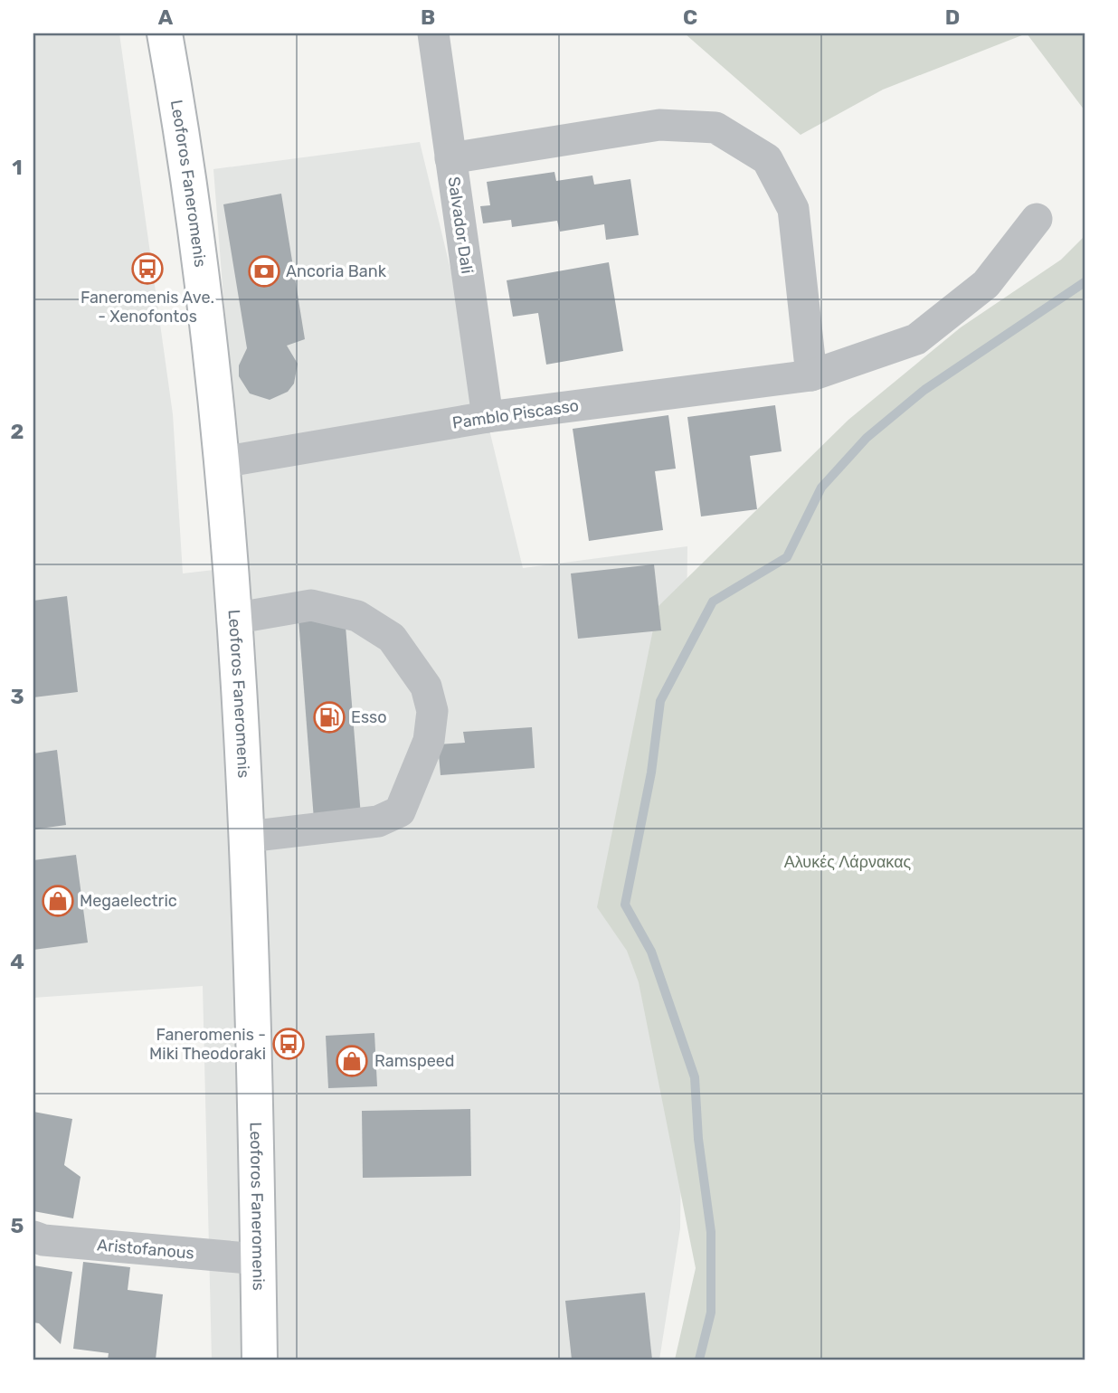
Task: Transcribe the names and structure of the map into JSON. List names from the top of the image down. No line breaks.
{"streets":{"main road":["Leoforos Faneromenis"],"street":["Salvador Dali","Pamblo Piscasso","Aristofanous"]},"crossings":[["Leoforos Faneromenis","Pamblo Piscasso"],["Leoforos Faneromenis","Aristofanous"],["Salvador Dali","Pamblo Piscasso"]],"parks":["Αλυκές Λάρνακας"],"places":{"bus stop":["Faneromenis Ave. - Xenofontos","Faneromenis - Miki Theodoraki"],"bank":["Ancoria Bank"],"fuel station":["Esso"],"shop":["Megaelectric","Ramspeed"]},"grid":{"columns":["A","B","C","D"],"rows":["1","2","3","4","5"]}}
